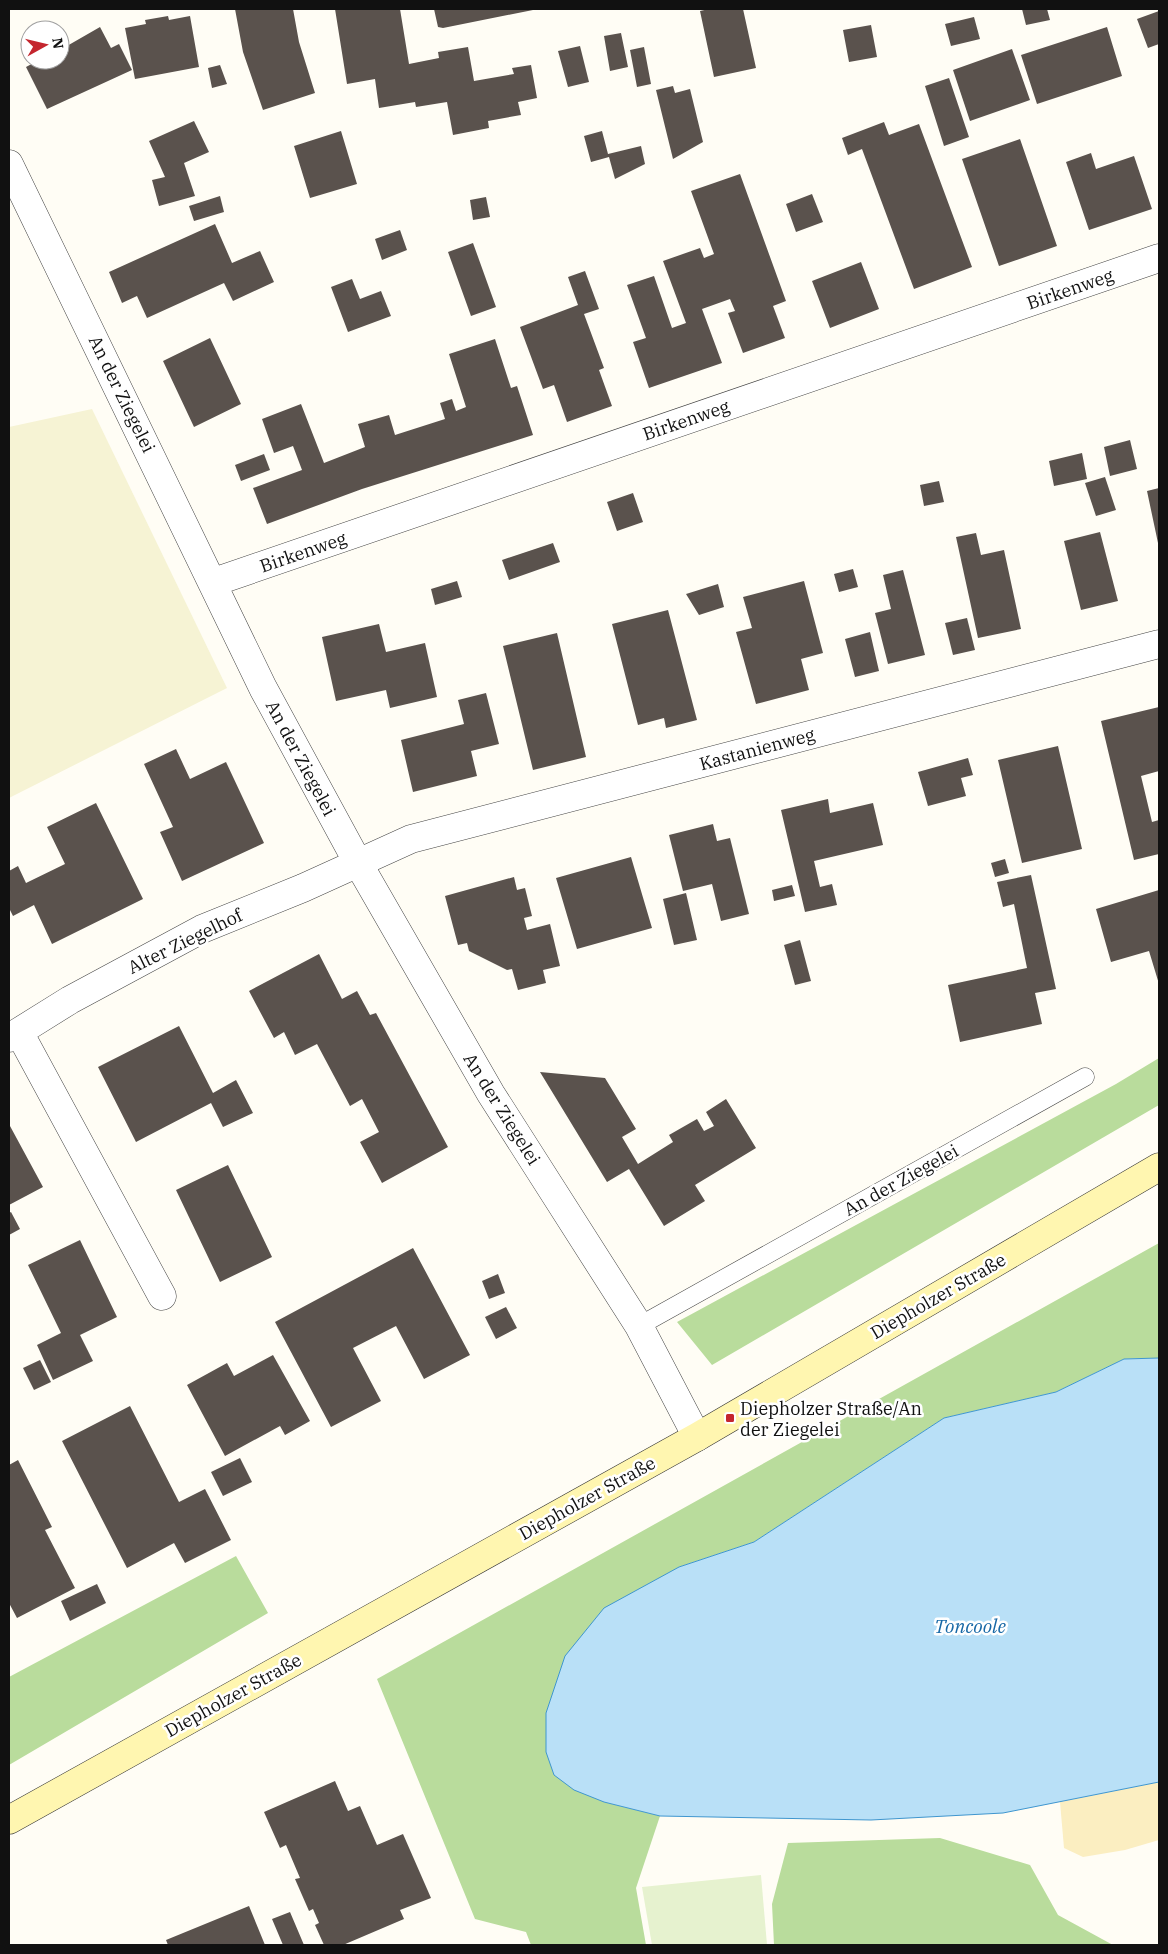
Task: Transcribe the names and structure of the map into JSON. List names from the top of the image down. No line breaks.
{"streets":{"main road":["Diepholzer Straße"],"street":["Birkenweg","An der Ziegelei","Kastanienweg","Alter Ziegelhof"]},"crossings":[["Birkenweg","An der Ziegelei"],["An der Ziegelei","Kastanienweg"],["An der Ziegelei","Alter Ziegelhof"],["An der Ziegelei","Diepholzer Straße"],["Kastanienweg","Alter Ziegelhof"]],"water":["Toncoole"],"places":{"transit":["Diepholzer Straße/An der Ziegelei"]},"north":"right"}
